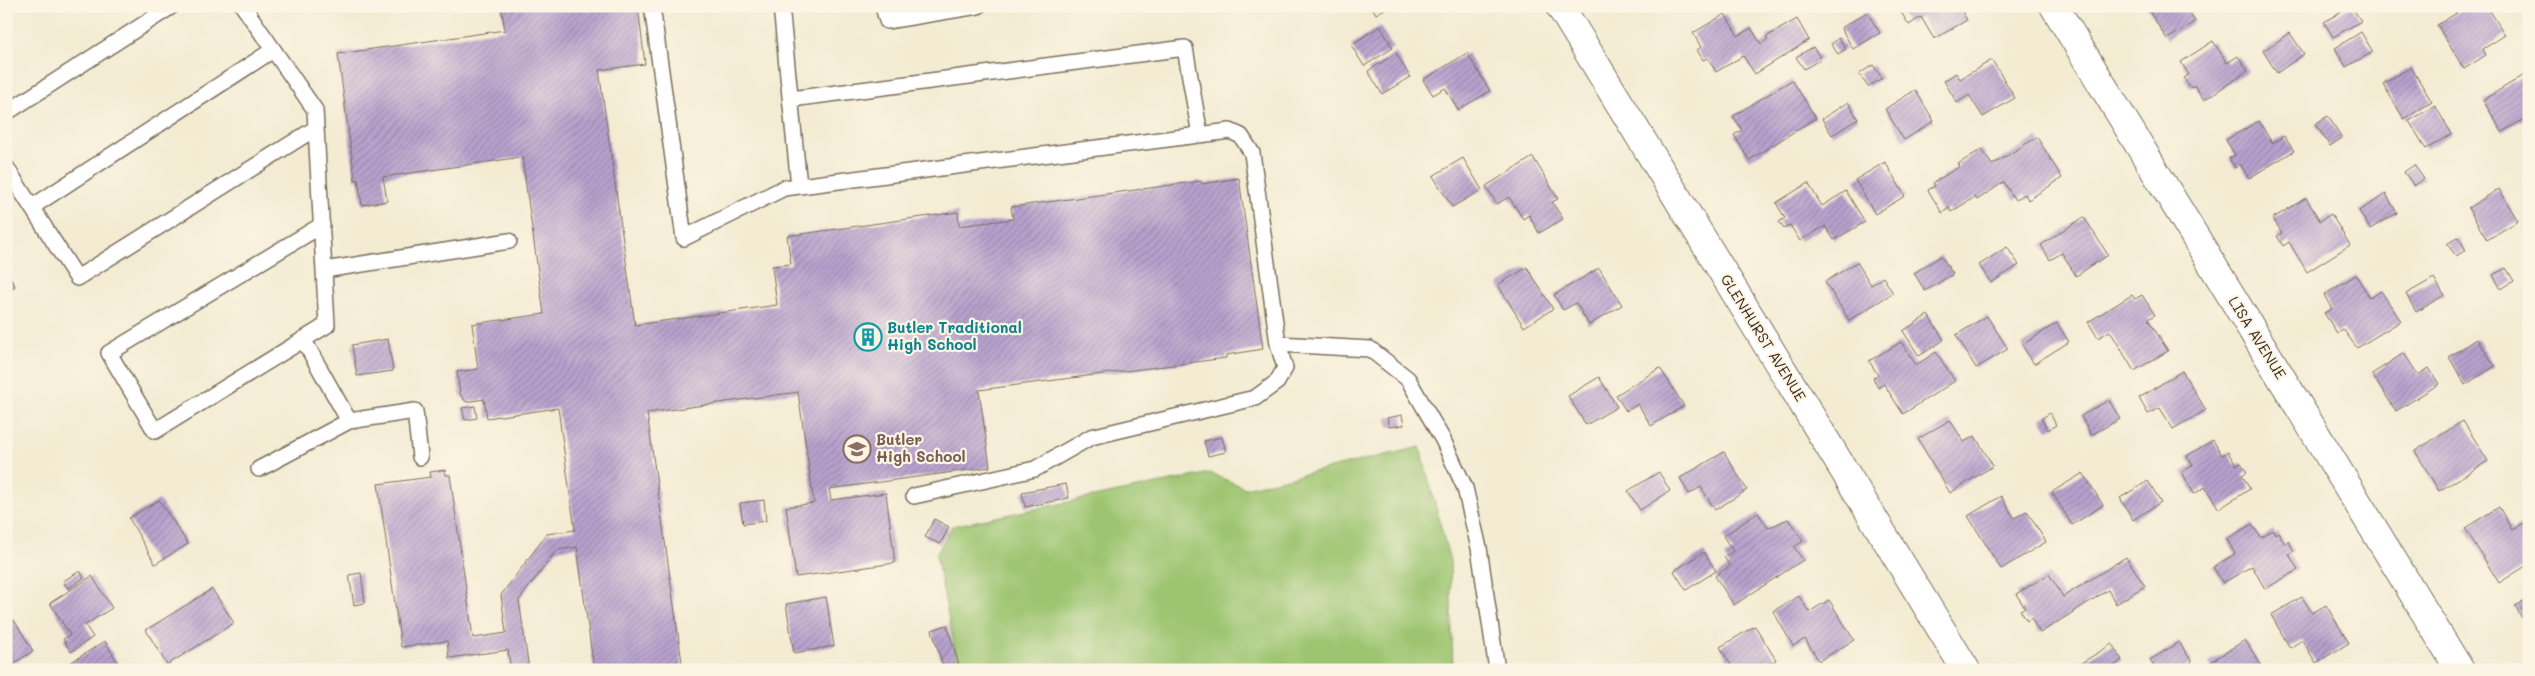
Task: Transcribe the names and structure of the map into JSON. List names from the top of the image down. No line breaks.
{"streets":{"street":["GLENHURST AVENUE","LISA AVENUE"]},"places":{"building":["Butler Traditional High School"],"school or university":["Butler High School"]}}
